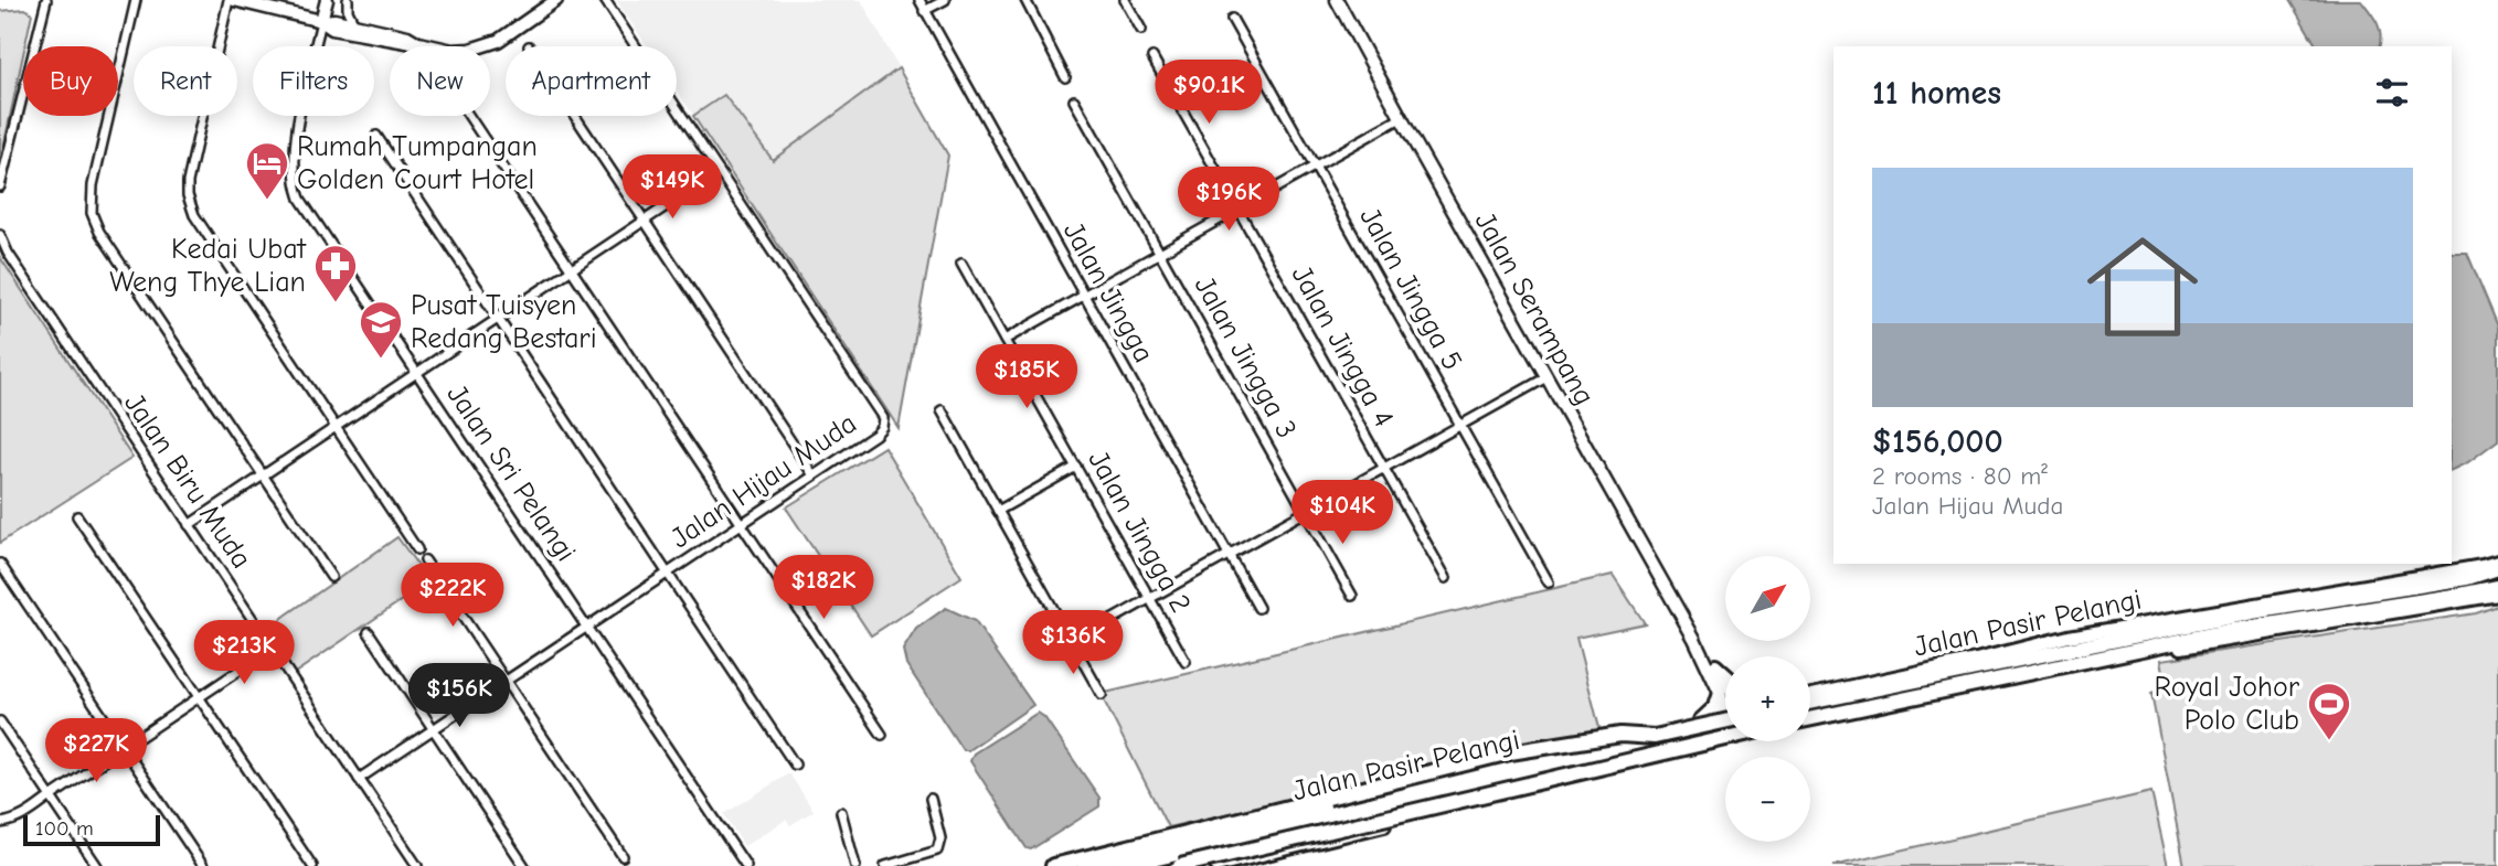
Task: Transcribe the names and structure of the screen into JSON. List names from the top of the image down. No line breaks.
{"streets":{"main road":["Jalan Serampang","Jalan Sri Pelangi","Jalan Pasir Pelangi"],"street":["Jalan Jingga 5","Jalan Jingga","Jalan Jingga 4","Jalan Jingga 3","Jalan Biru Muda","Jalan Hijau Muda","Jalan Jingga 2"]},"crossings":[["Jalan Sri Pelangi","Jalan Hijau Muda"],["Jalan Biru Muda","Jalan Hijau Muda"]],"places":{"hotel":["Rumah Tumpangan Golden Court Hotel"],"pharmacy":["Kedai Ubat Weng Thye Lian"],"school or university":["Pusat Tuisyen Redang Bestari"],"sports":["Royal Johor Polo Club"]},"scale_bar":"100 m","north":"top right","page":{"chip":["Buy","Rent","Filters","New","Apartment"],"heading":"11 homes","price":["$90.1K","$149K","$196K","$185K","$104K","$182K","$222K","$136K","$213K","$156K","$227K"],"list":[{"name":"$156,000","note":"2 rooms · 80 m² · Jalan Hijau Muda"}],"map_buttons":["+","−"],"scale":"100 m"}}
